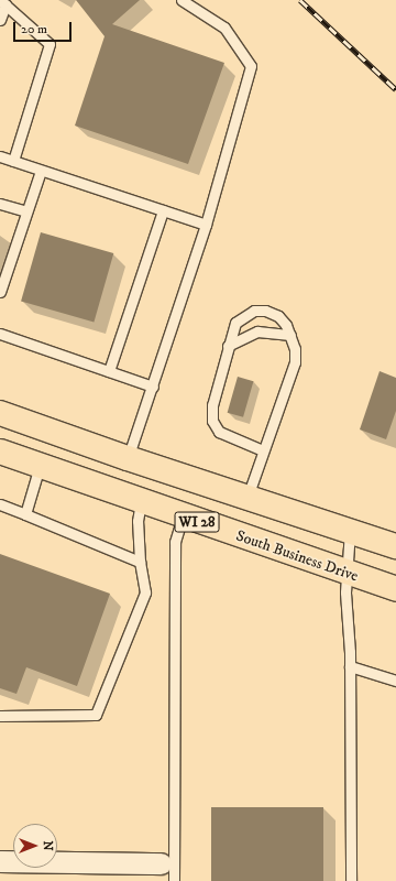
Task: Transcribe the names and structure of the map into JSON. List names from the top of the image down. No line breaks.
{"streets":{"main road":["WI 28","South Business Drive"]},"scale_bar":"20 m","north":"right"}
